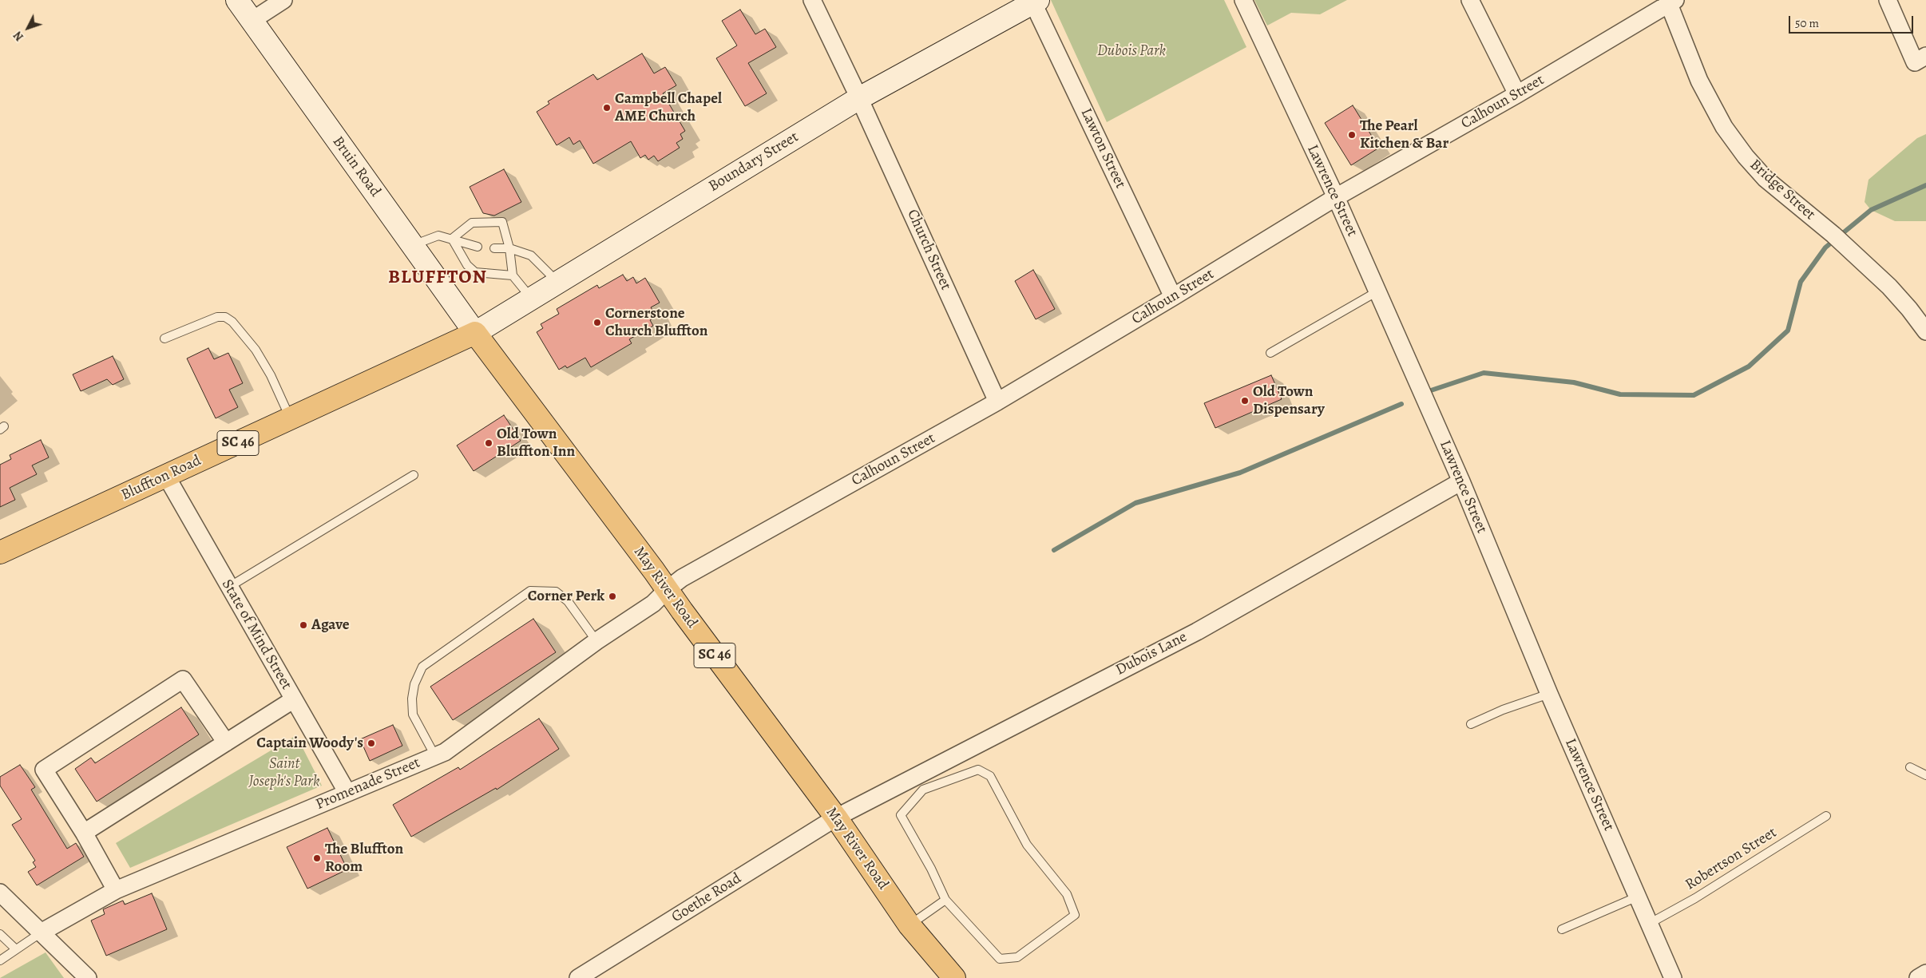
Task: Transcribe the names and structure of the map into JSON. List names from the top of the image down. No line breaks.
{"streets":{"main road":["SC 46","Bluffton Road","May River Road"],"street":["Calhoun Street","Lawton Street","Boundary Street","Bruin Road","Bridge Street","Lawrence Street","Church Street","State of Mind Street","Dubois Lane","Promenade Street","Goethe Road"],"lane":["Robertson Street"]},"crossings":[["Calhoun Street","Lawton Street"],["Calhoun Street","Bridge Street"],["Calhoun Street","Lawrence Street"],["Calhoun Street","Church Street"],["Calhoun Street","May River Road"],["Calhoun Street","Promenade Street"],["Lawton Street","Boundary Street"],["Boundary Street","Bruin Road"],["Boundary Street","Church Street"],["Boundary Street","Bluffton Road"],["Boundary Street","May River Road"],["Bruin Road","Bluffton Road"],["Bruin Road","May River Road"],["Lawrence Street","Dubois Lane"],["Lawrence Street","Robertson Street"],["Bluffton Road","May River Road"],["Bluffton Road","State of Mind Street"],["May River Road","Dubois Lane"],["May River Road","Promenade Street"],["May River Road","Goethe Road"],["State of Mind Street","Promenade Street"],["Dubois Lane","Goethe Road"]],"districts":["BLUFFTON"],"parks":["Dubois Park","Saint Joseph's Park"],"places":["Campbell Chapel AME Church","The Pearl Kitchen & Bar","Cornerstone Church Bluffton","Old Town Dispensary","Old Town Bluffton Inn","Corner Perk","Agave","Captain Woody's","The Bluffton Room"],"scale_bar":"50 m","north":"bottom left"}
